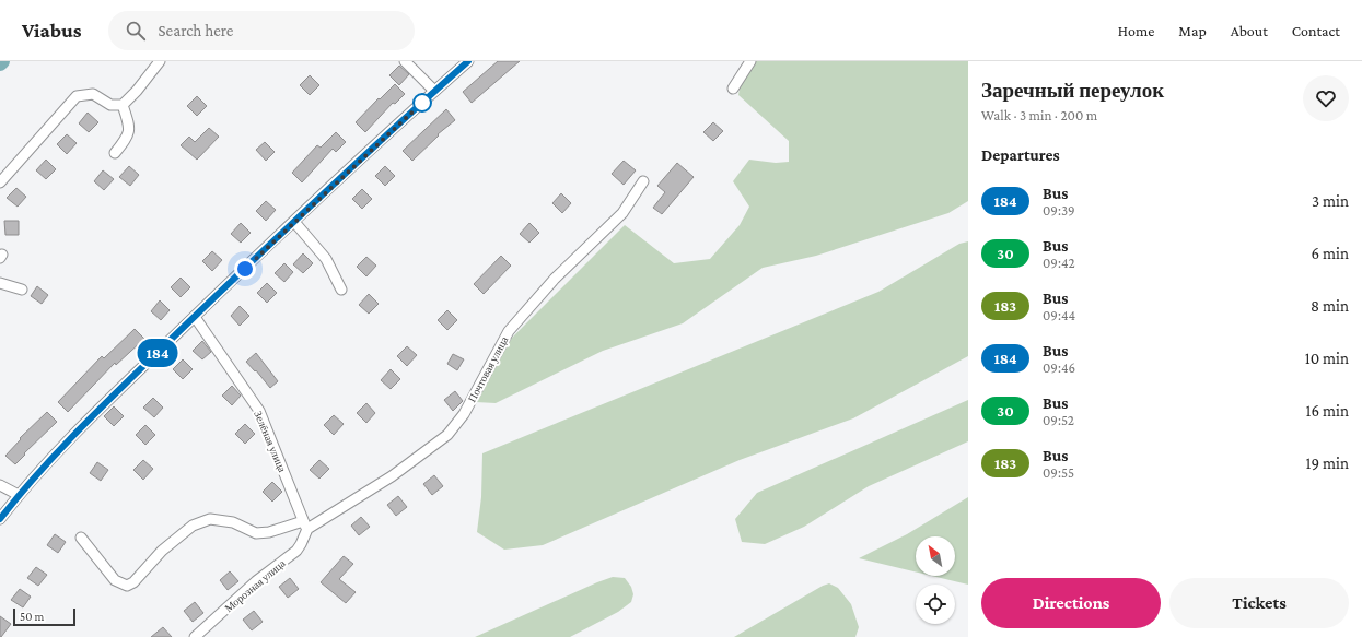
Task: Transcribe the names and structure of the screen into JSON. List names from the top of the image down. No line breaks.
{"streets":{"street":["Почтовая улица","Зелёная улица","Морозная улица"]},"crossings":[["Почтовая улица","Зелёная улица"],["Почтовая улица","Морозная улица"],["Зелёная улица","Морозная улица"]],"lines":["bus line 184"],"scale_bar":"50 m","north":"top left","page":{"header":"Viabus","search":"Search here","nav":["Home","Map","About","Contact"],"on_map":"184","heading":[["Заречный переулок","Walk · 3 min · 200 m"],"Departures"],"list":[{"mark":"184","name":"Bus","note":"09:39","value":"3 min"},{"mark":"30","name":"Bus","note":"09:42","value":"6 min"},{"mark":"183","name":"Bus","note":"09:44","value":"8 min"},{"mark":"184","name":"Bus","note":"09:46","value":"10 min"},{"mark":"30","name":"Bus","note":"09:52","value":"16 min"},{"mark":"183","name":"Bus","note":"09:55","value":"19 min"}],"buttons":["Directions","Tickets"],"scale":"50 m"}}
